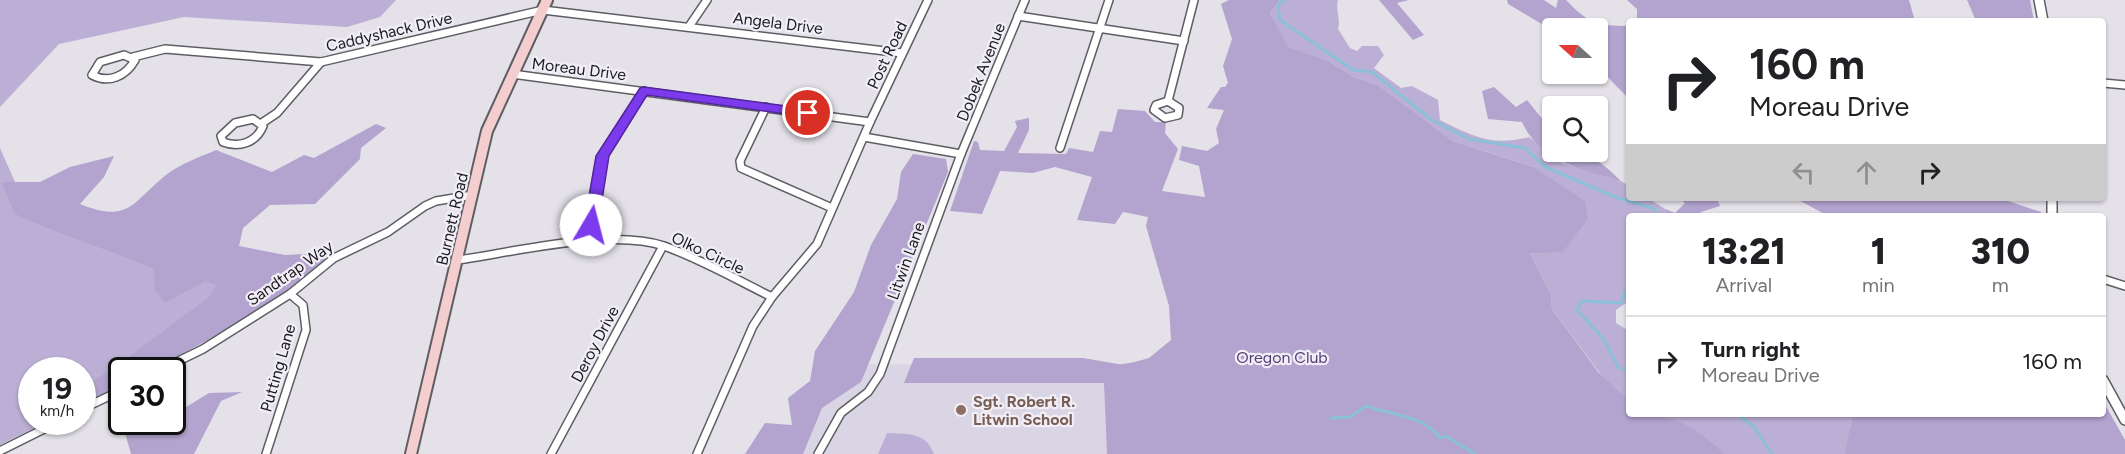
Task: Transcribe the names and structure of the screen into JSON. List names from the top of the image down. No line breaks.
{"streets":{"main road":["Burnett Road"],"street":["Angela Drive","Caddyshack Drive","Post Road","Moreau Drive","Dobek Avenue","Olko Circle","Litwin Lane","Sandtrap Way","Deroy Drive","Putting Lane"]},"crossings":[["Angela Drive","Caddyshack Drive"],["Angela Drive","Post Road"],["Angela Drive","Burnett Road"],["Caddyshack Drive","Burnett Road"],["Post Road","Moreau Drive"],["Moreau Drive","Burnett Road"],["Dobek Avenue","Litwin Lane"],["Burnett Road","Olko Circle"],["Burnett Road","Sandtrap Way"],["Olko Circle","Deroy Drive"],["Sandtrap Way","Putting Lane"]],"parks":["Oregon Club"],"places":["Sgt. Robert R. Litwin School"],"north":"left","page":{"turn":["160 m","Moreau Drive"],"eta":["13:21","Arrival","1","min","310","m"],"list":[{"name":"Turn right","note":"Moreau Drive","value":"160 m"}],"speed":"19 km/h","limit":"30"}}
